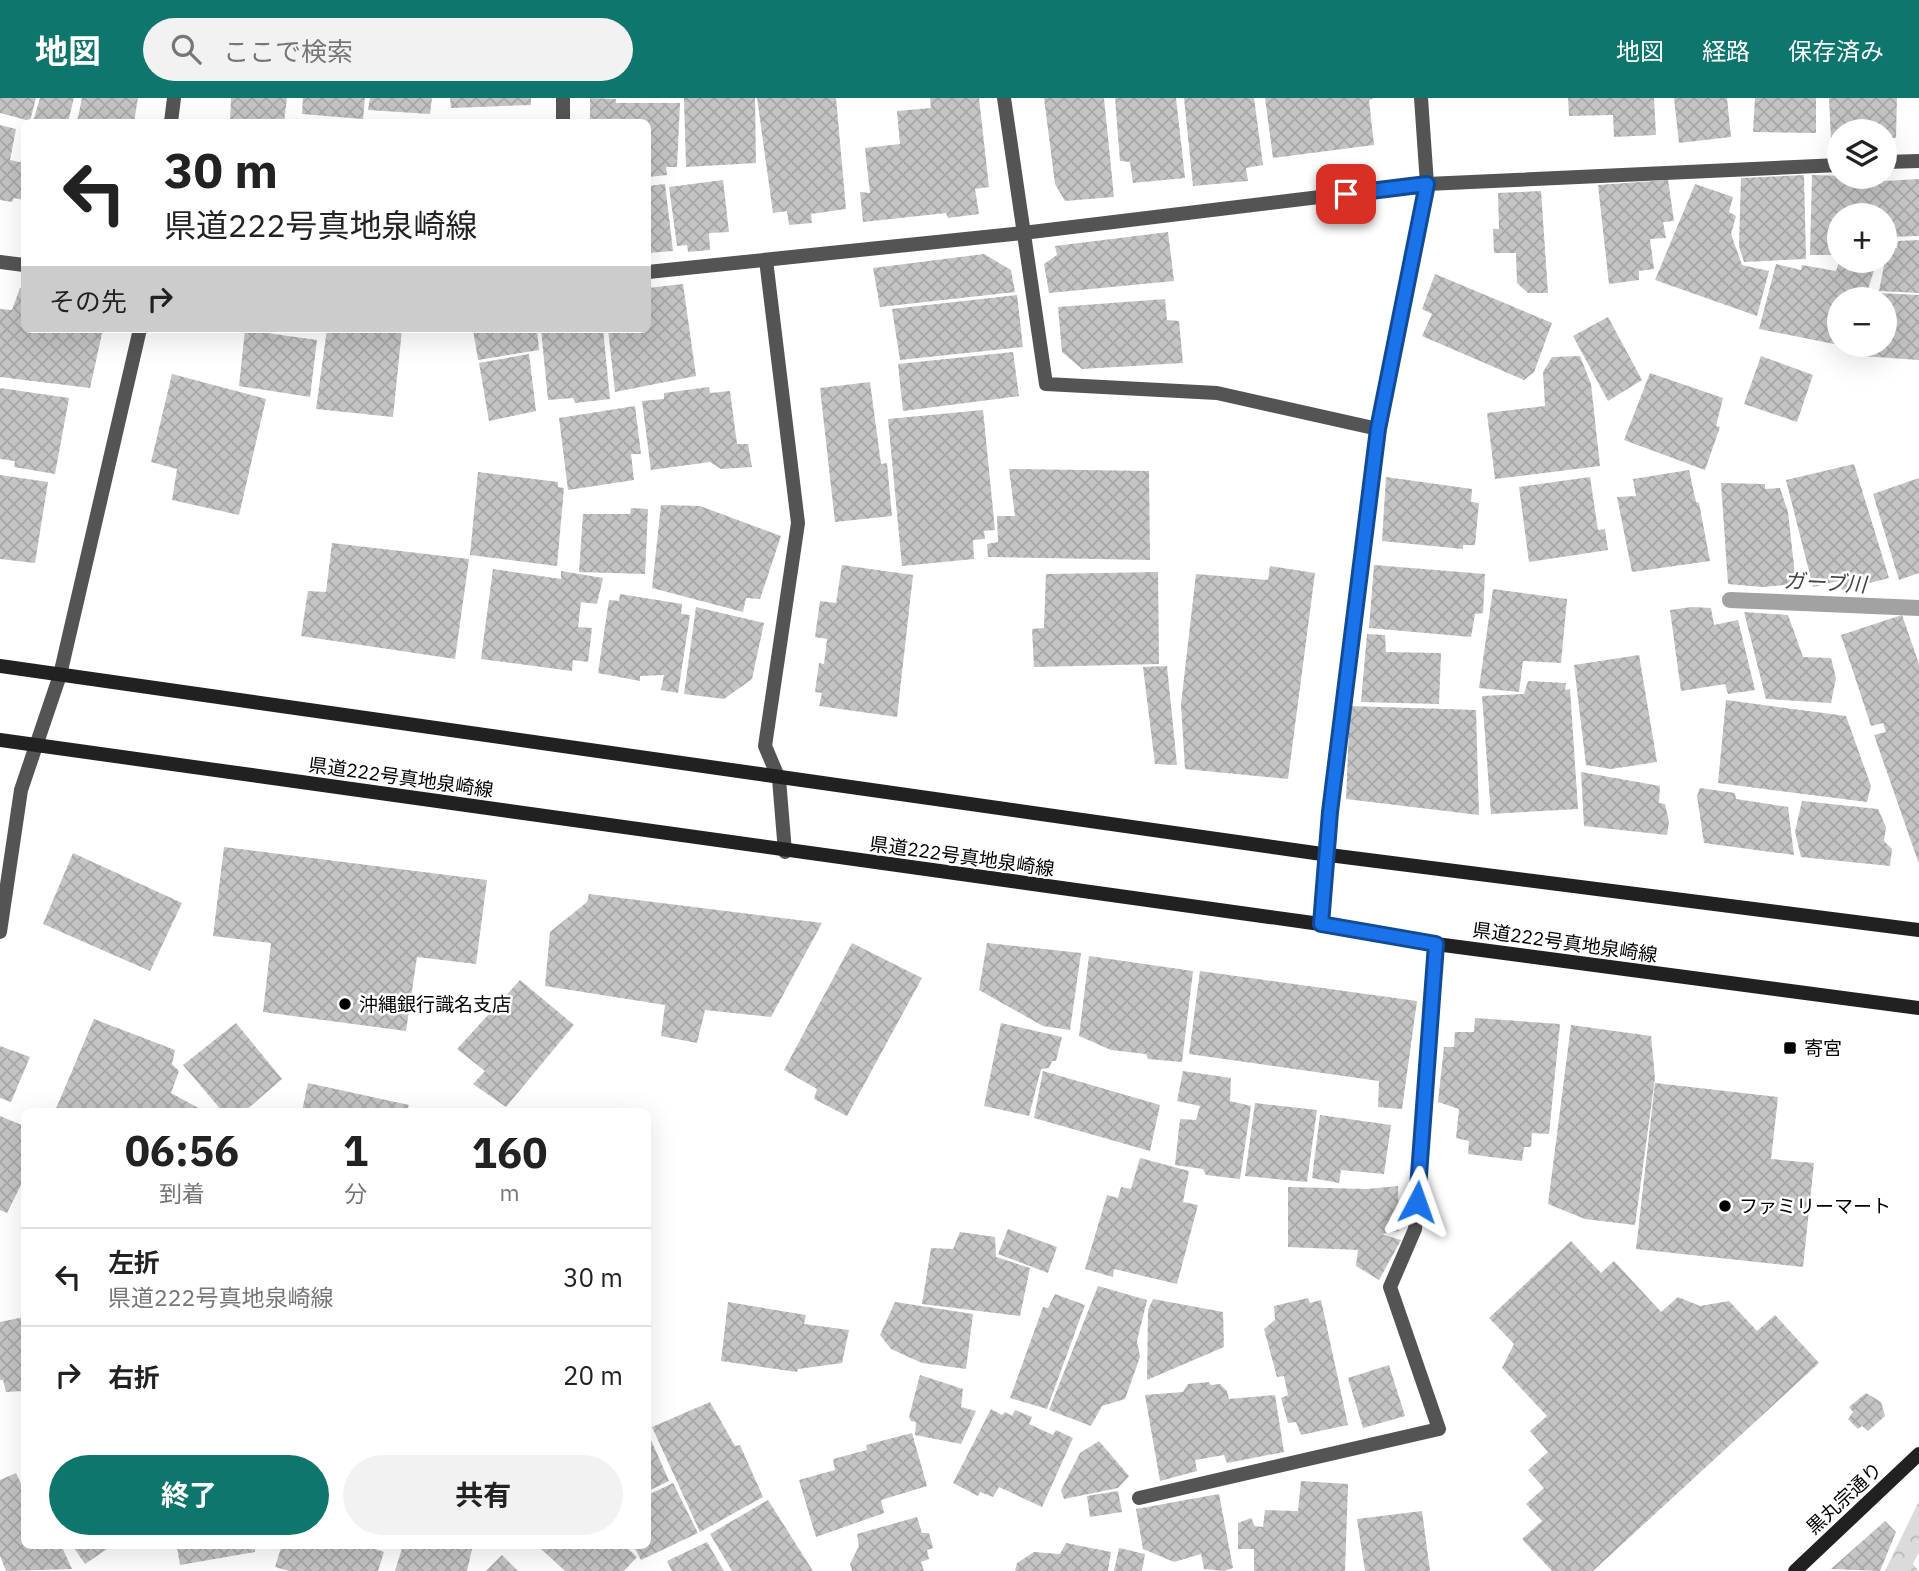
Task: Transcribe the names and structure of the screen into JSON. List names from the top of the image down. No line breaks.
{"streets":{"main road":["県道222号真地泉崎線","黒丸宗通り"]},"water":["ガーブ川"],"places":{"other":["沖縄銀行識名支店","ファミリーマート"],"transit":["寄宮"]},"page":{"header":"地図","search":"ここで検索","nav":["地図","経路","保存済み"],"map_buttons":["+","−"],"turn":["30 m","県道222号真地泉崎線"],"then":"その先","eta":["06:56","到着","1","分","160","m"],"list":[{"name":"左折","note":"県道222号真地泉崎線","value":"30 m"},{"name":"右折","value":"20 m"}],"buttons":["終了","共有"]}}
